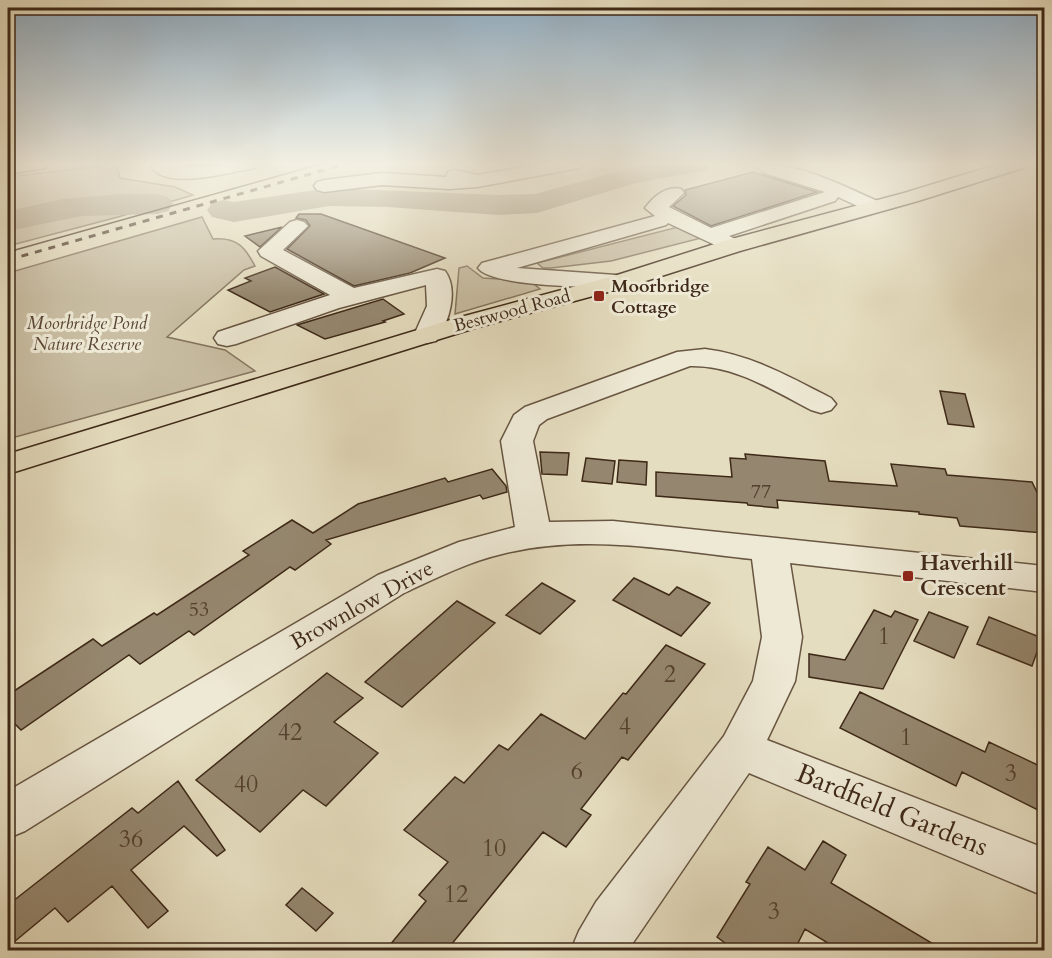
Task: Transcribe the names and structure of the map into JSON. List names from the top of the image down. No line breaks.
{"streets":{"main road":["Bestwood Road"],"street":["Brownlow Drive","Bardfield Gardens"]},"parks":["Moorbridge Pond Nature Reserve"],"places":{"transit":["Moorbridge Cottage","Haverhill Crescent"]},"house_numbers":["77","53","1","2","4","42","1","6","3","40","36","10","12","3"]}
